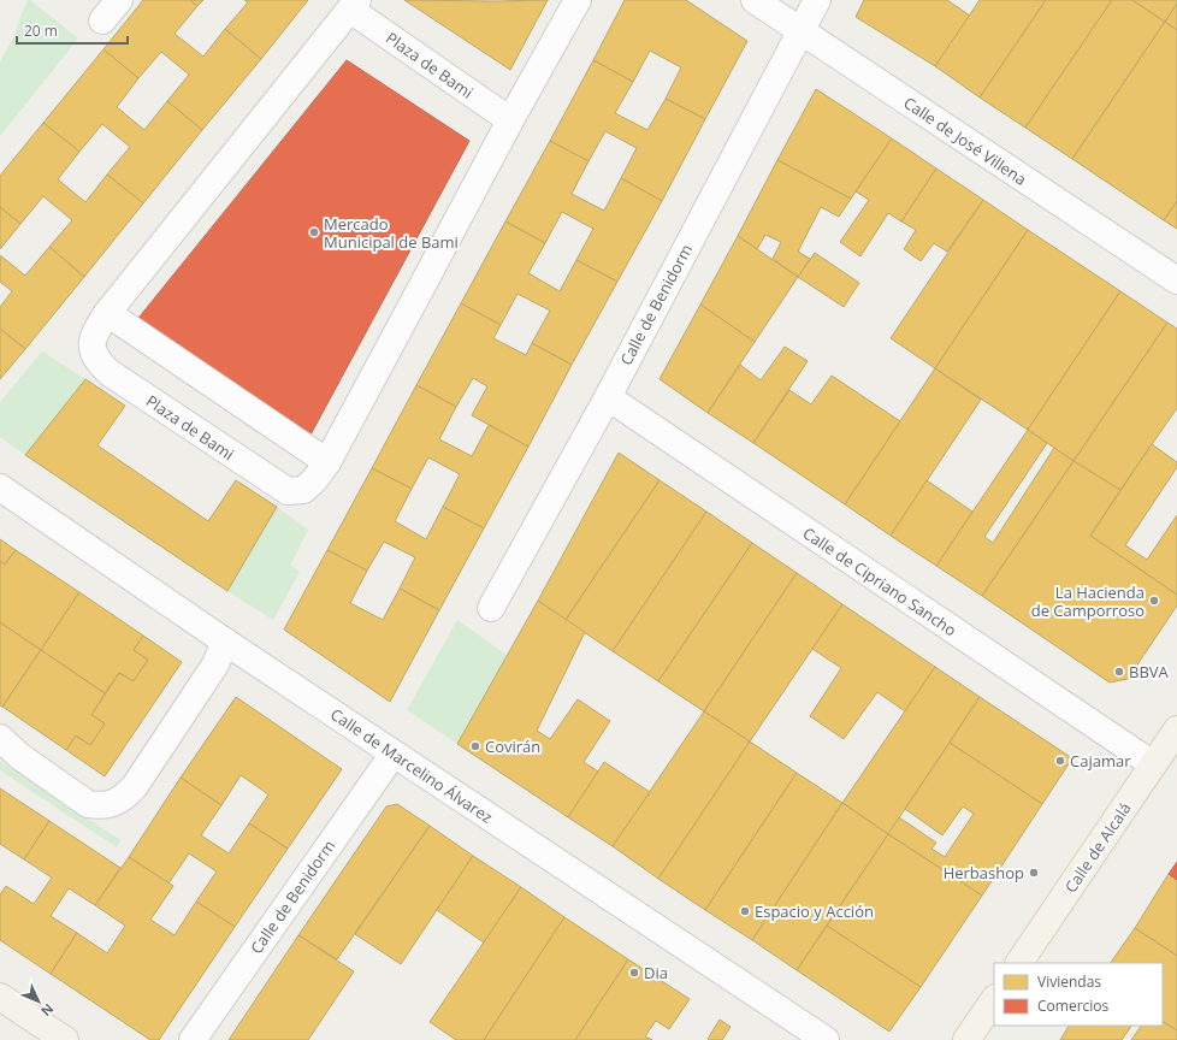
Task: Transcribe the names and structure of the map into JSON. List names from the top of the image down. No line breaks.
{"streets":{"main road":["Calle de Alcalá"],"street":["Plaza de Bami","Calle de José Villena","Calle de Benidorm","Calle de Cipriano Sancho","Calle de Marcelino Álvarez"]},"crossings":[["Calle de José Villena","Calle de Benidorm"],["Calle de Benidorm","Calle de Cipriano Sancho"],["Calle de Benidorm","Calle de Marcelino Álvarez"],["Calle de Cipriano Sancho","Calle de Alcalá"]],"places":["Mercado Municipal de Bami","La Hacienda de Camporroso","BBVA","Covirán","Cajamar","Herbashop","Espacio y Acción","Dia"],"legend":["Viviendas","Comercios"],"scale_bar":"20 m","north":"bottom right"}
